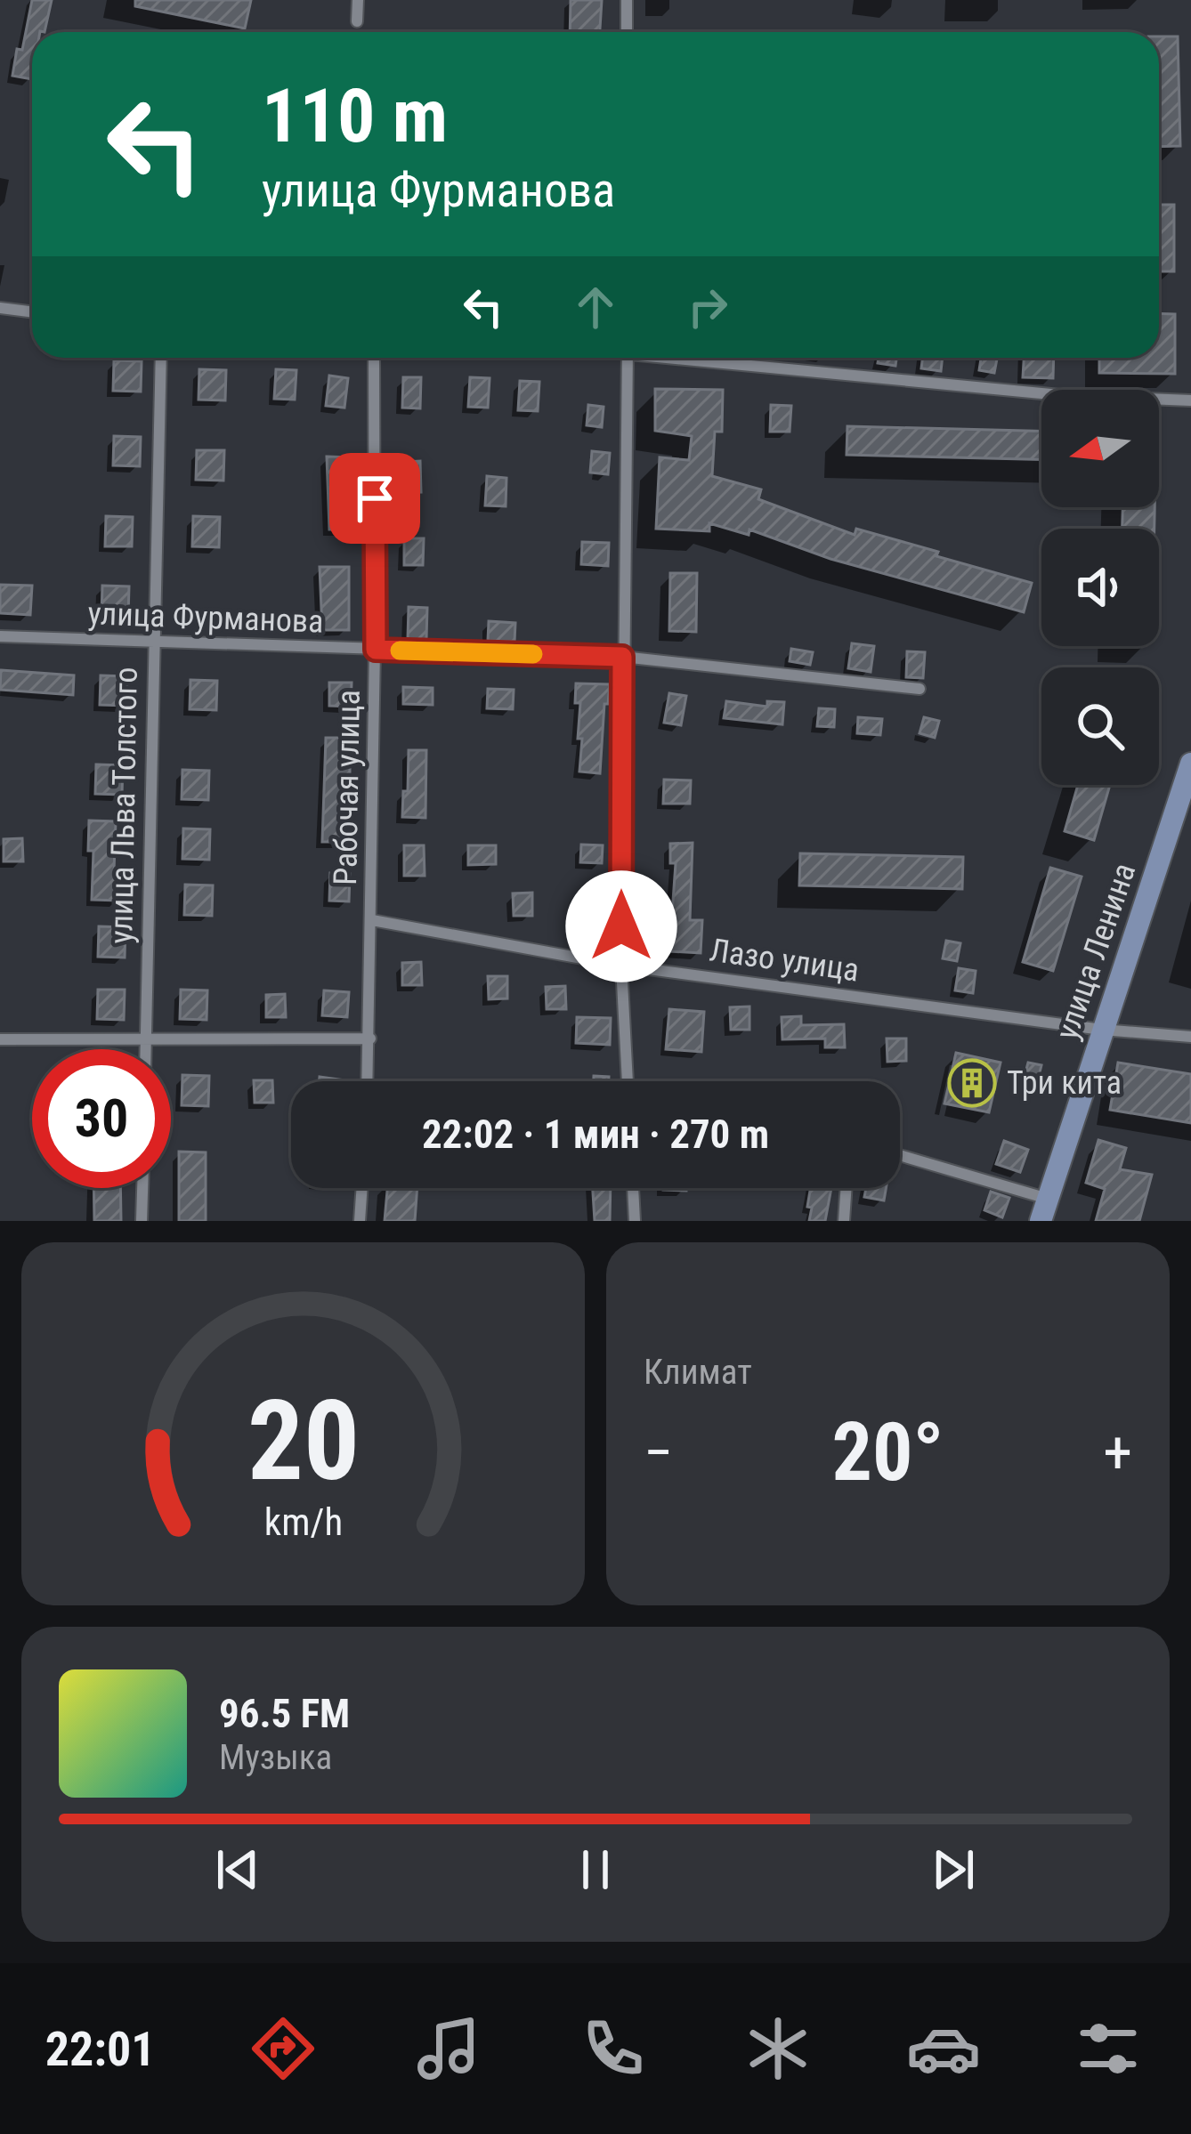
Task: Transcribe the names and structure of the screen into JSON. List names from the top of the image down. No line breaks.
{"streets":{"main road":["улица Ленина"],"street":["улица Фурманова","Рабочая улица","улица Льва Толстого","Лазо улица"]},"crossings":[["улица Фурманова","Рабочая улица"],["улица Фурманова","улица Льва Толстого"],["Рабочая улица","Лазо улица"],["улица Ленина","Лазо улица"]],"places":{"building":["Три кита"]},"north":"left","page":{"turn":["110 m","улица Фурманова"],"limit":"30","trip":"22:02 · 1 мин · 270 m","tile":"Климат","heat":["−","20°","+"],"song":["96.5 FM","Музыка"],"tabs":"22:01","gauge":["20","km/h"]}}
